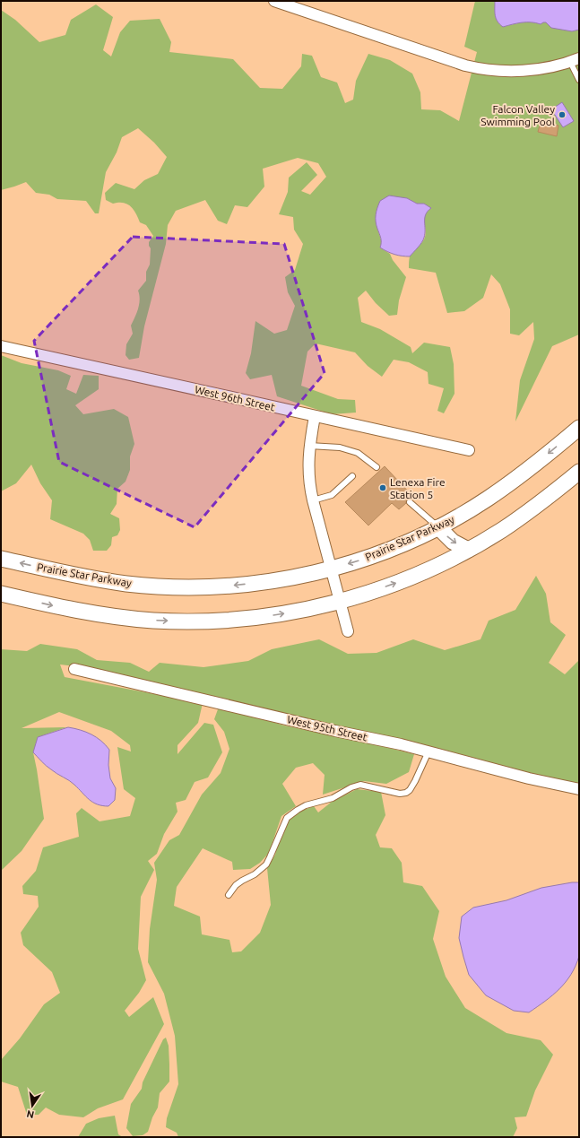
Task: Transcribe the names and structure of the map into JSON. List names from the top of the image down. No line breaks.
{"streets":{"main road":["Prairie Star Parkway"],"street":["West 96th Street","West 95th Street"]},"places":["Falcon Valley Swimming Pool","Lenexa Fire Station 5"],"north":"bottom"}
